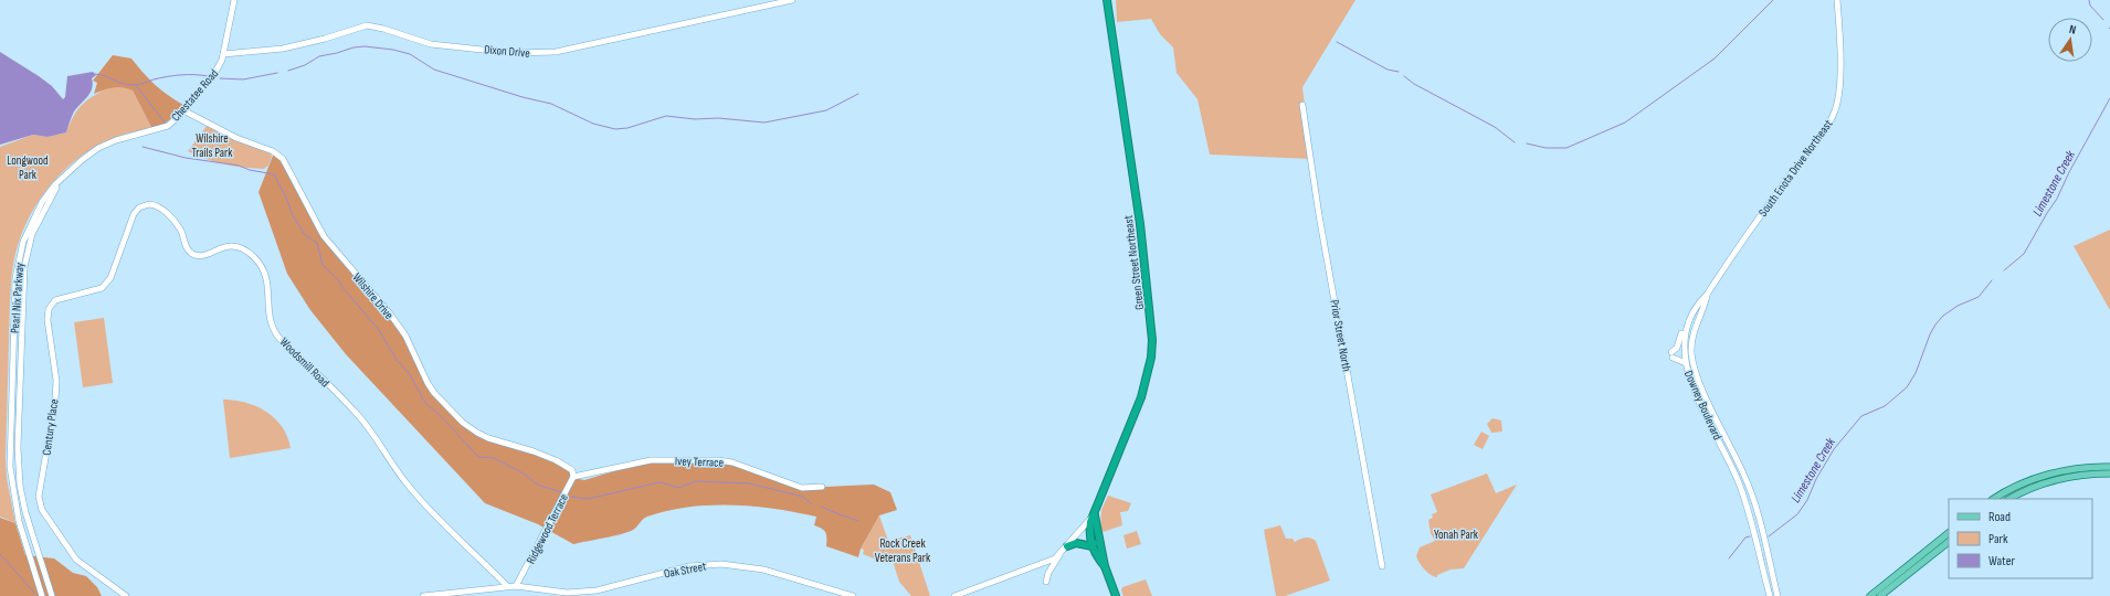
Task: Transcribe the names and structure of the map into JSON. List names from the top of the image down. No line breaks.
{"streets":{"highway":["Green Street Northeast"],"street":["Dixon Drive","Chestatee Road","South Enota Drive Northeast","Wilshire Drive","Pearl Nix Parkway","Prior Street North","Woodsmill Road","Downey Boulevard","Century Place","Ivey Terrace","Ridgewood Terrace","Oak Street"]},"crossings":[["Dixon Drive","Chestatee Road"],["Chestatee Road","Wilshire Drive"],["Chestatee Road","Pearl Nix Parkway"],["South Enota Drive Northeast","Downey Boulevard"],["Wilshire Drive","Ivey Terrace"],["Wilshire Drive","Ridgewood Terrace"],["Woodsmill Road","Century Place"],["Woodsmill Road","Oak Street"],["Ivey Terrace","Ridgewood Terrace"],["Ridgewood Terrace","Oak Street"]],"water":["Limestone Creek"],"parks":["Wilshire Trails Park","Longwood Park","Yonah Park","Rock Creek Veterans Park"],"legend":["Road","Park","Water"],"north":"top"}
